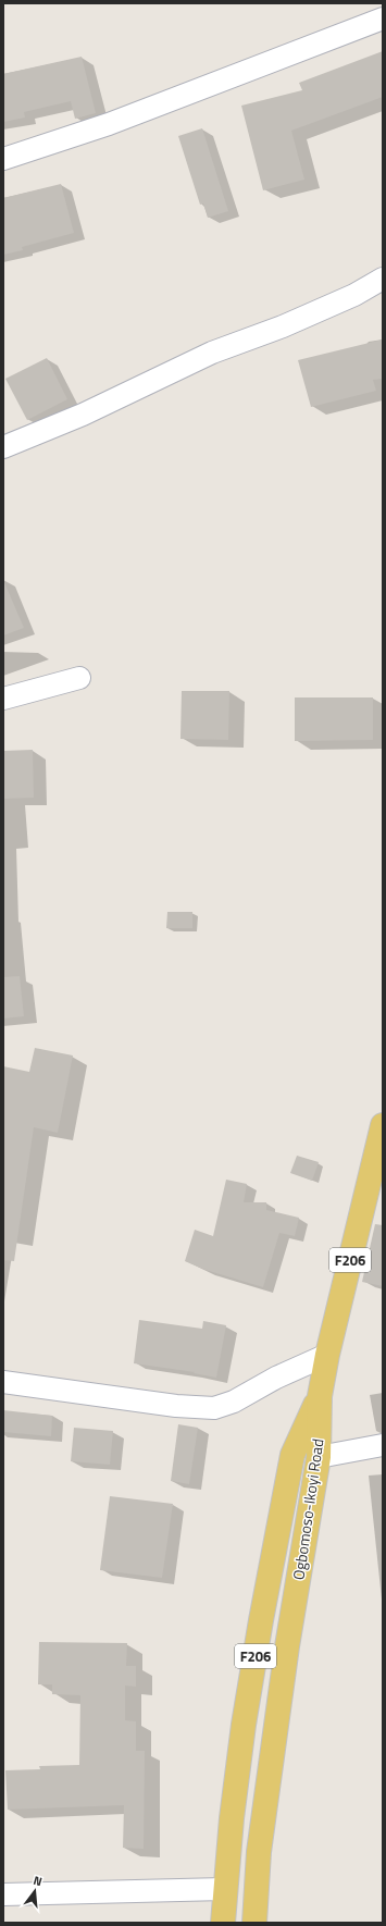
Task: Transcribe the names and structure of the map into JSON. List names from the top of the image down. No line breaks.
{"streets":{"main road":["F206","Ogbomoso-Ikoyi Road"]},"crossings":[["F206","Ogbomoso-Ikoyi Road"]],"north":"top"}
